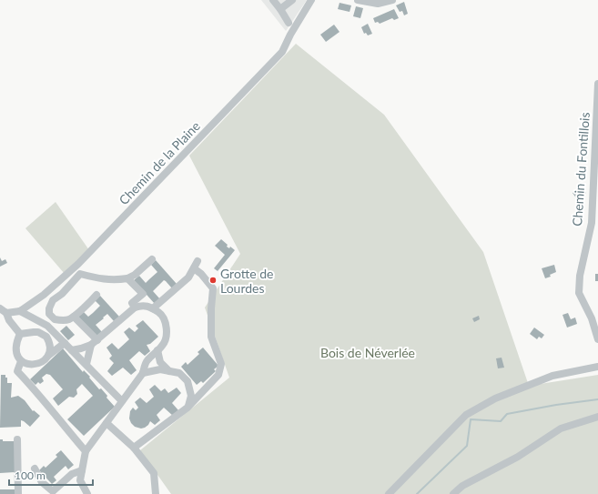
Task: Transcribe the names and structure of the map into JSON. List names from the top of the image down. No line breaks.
{"streets":{"street":["Chemin de la Plaine","Chemin du Fontillois"]},"parks":["Bois de Néverlée"],"places":["Grotte de Lourdes"],"scale_bar":"100 m"}
